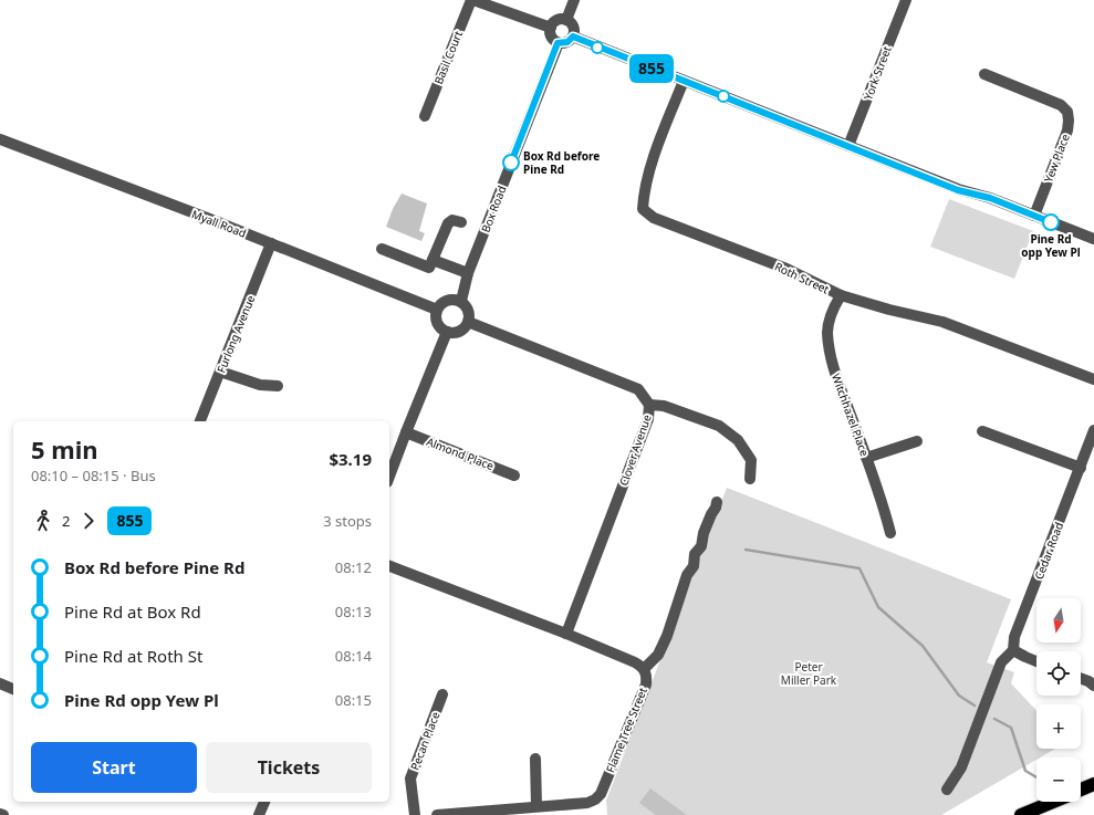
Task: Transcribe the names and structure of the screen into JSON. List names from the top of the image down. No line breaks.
{"streets":{"street":["Basil Court","York Street","Yew Place","Box Road","Myall Road","Roth Street","Furlong Avenue","Witchhazel Place","Clover Avenue","Almond Place","Cedar Road","Flame Tree Street","Pecan Place"]},"crossings":[["Box Road","Myall Road"],["Box Road","Clover Avenue"],["Myall Road","Furlong Avenue"],["Myall Road","Clover Avenue"],["Roth Street","Witchhazel Place"]],"parks":["Peter Miller Park"],"places":["Box Rd before Pine Rd","Pine Rd opp Yew Pl"],"lines":["bus line 855"],"north":"bottom","page":{"on_map":"855","heading":["5 min","08:10 – 08:15 · Bus","$3.19"],"legs":["2","855","3 stops"],"list":[{"name":"Box Rd before Pine Rd","value":"08:12"},{"name":"Pine Rd at Box Rd","value":"08:13"},{"name":"Pine Rd at Roth St","value":"08:14"},{"name":"Pine Rd opp Yew Pl","value":"08:15"}],"map_buttons":["+","−"],"buttons":["Start","Tickets"]}}
